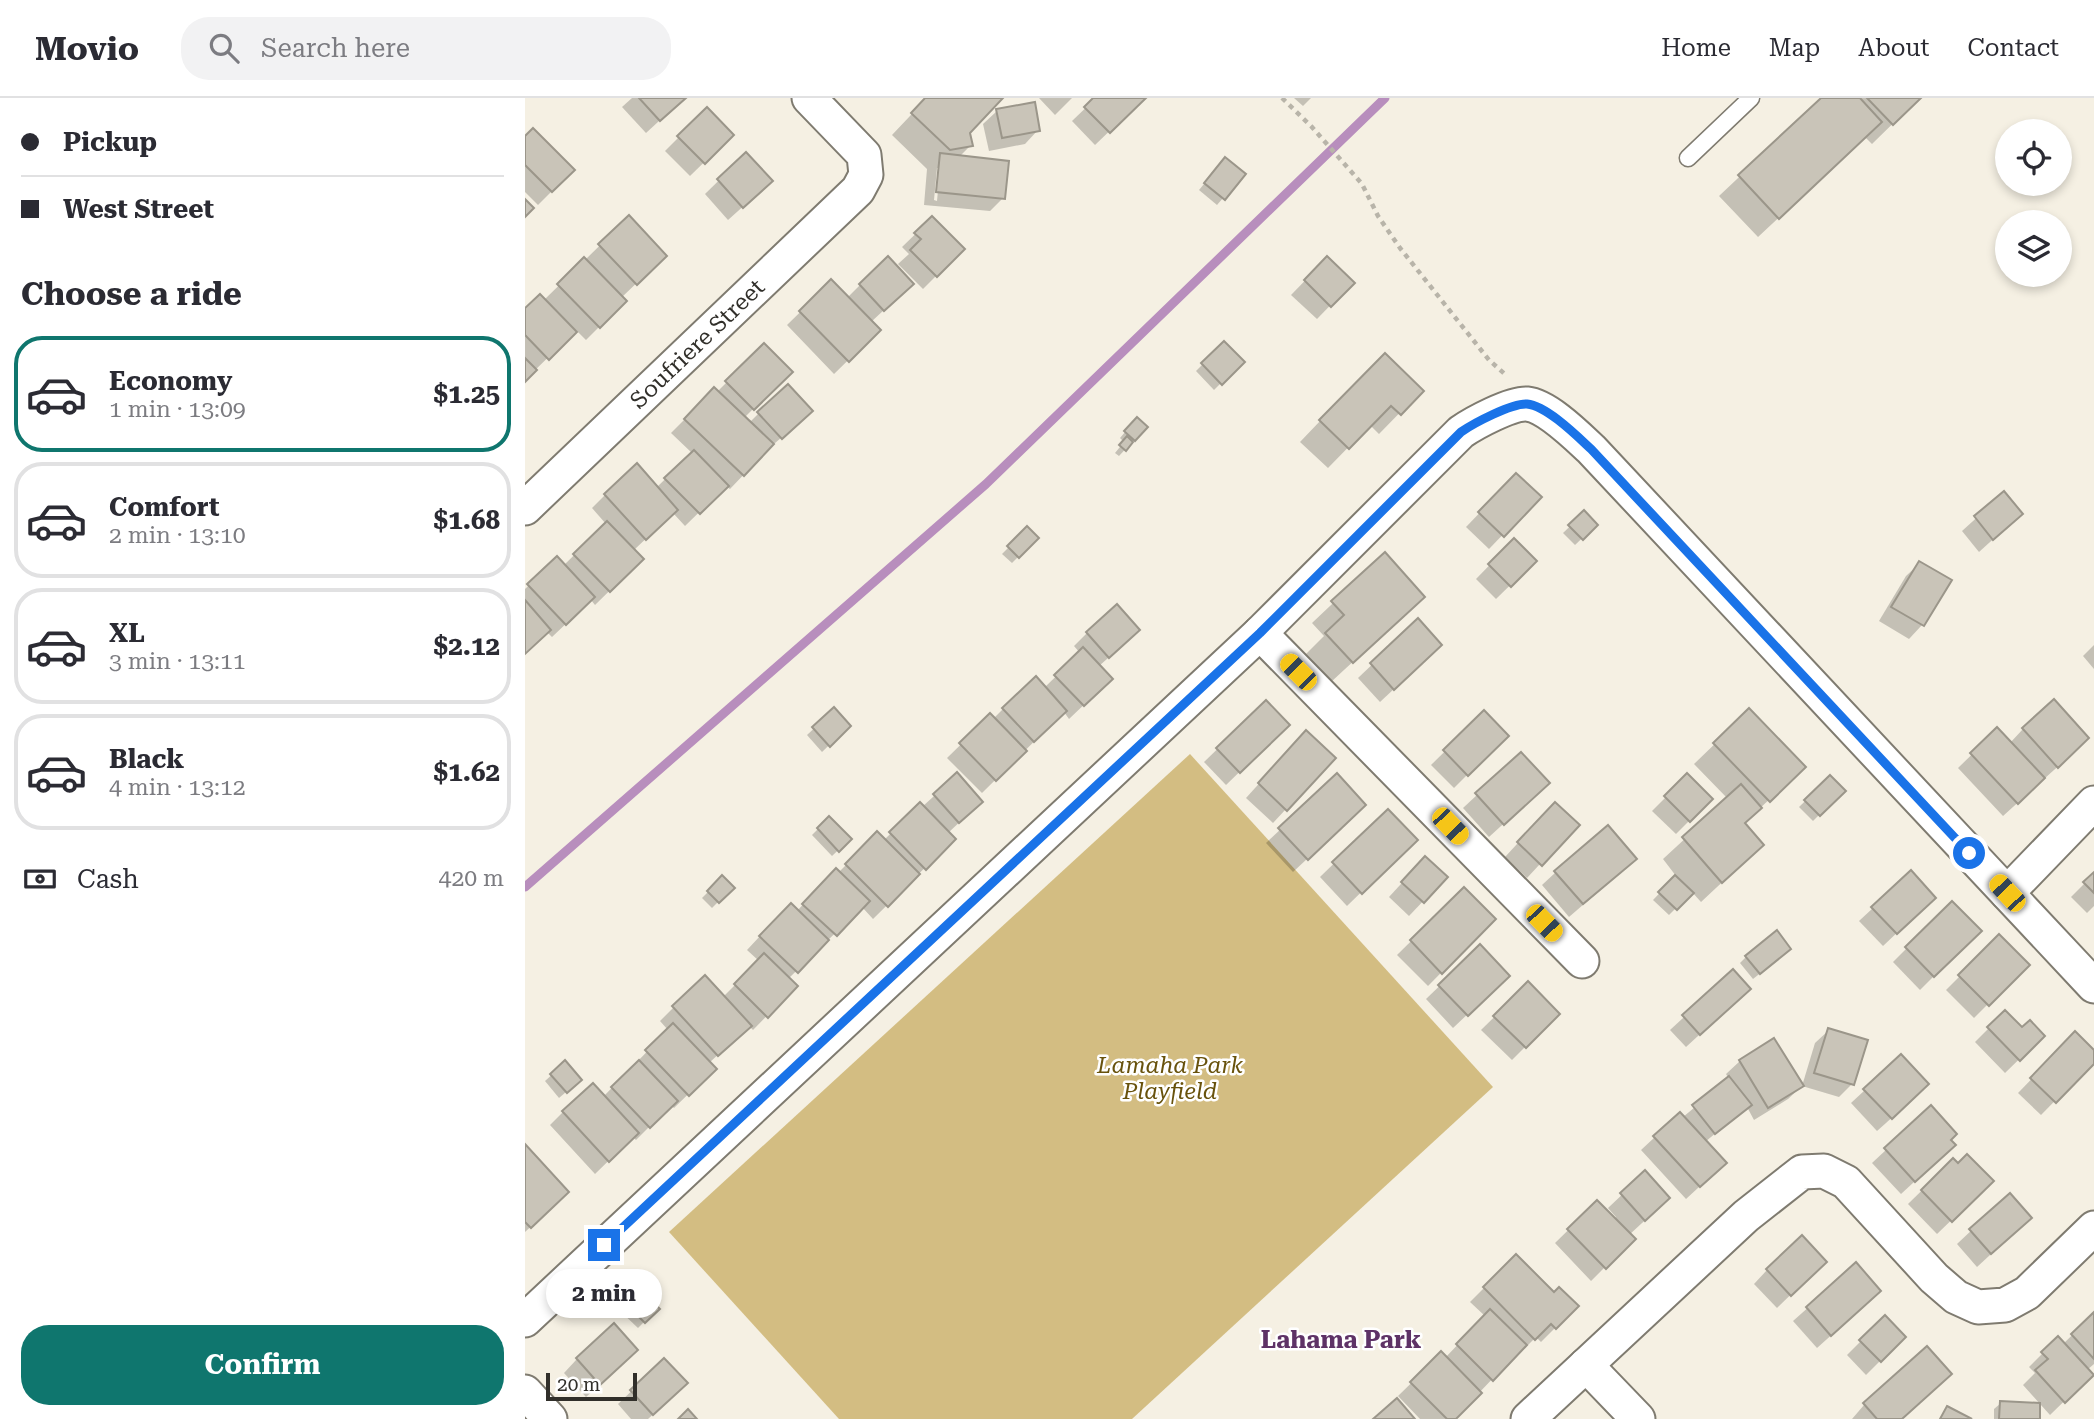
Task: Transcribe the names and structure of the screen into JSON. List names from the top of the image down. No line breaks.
{"streets":{"street":["Soufriere Street"]},"districts":["Lahama Park"],"parks":["Lamaha Park Playfield"],"scale_bar":"20 m","page":{"header":"Movio","search":"Search here","nav":["Home","Map","About","Contact"],"banner":["Pickup","West Street"],"heading":"Choose a ride","list":[{"name":"Economy","note":"1 min · 13:09","value":"$1.25"},{"name":"Comfort","note":"2 min · 13:10","value":"$1.68"},{"name":"XL","note":"3 min · 13:11","value":"$2.12"},{"name":"Black","note":"4 min · 13:12","value":"$1.62"}],"pay":["Cash","420 m"],"bubble":"2 min","buttons":"Confirm","scale":"20 m"}}
